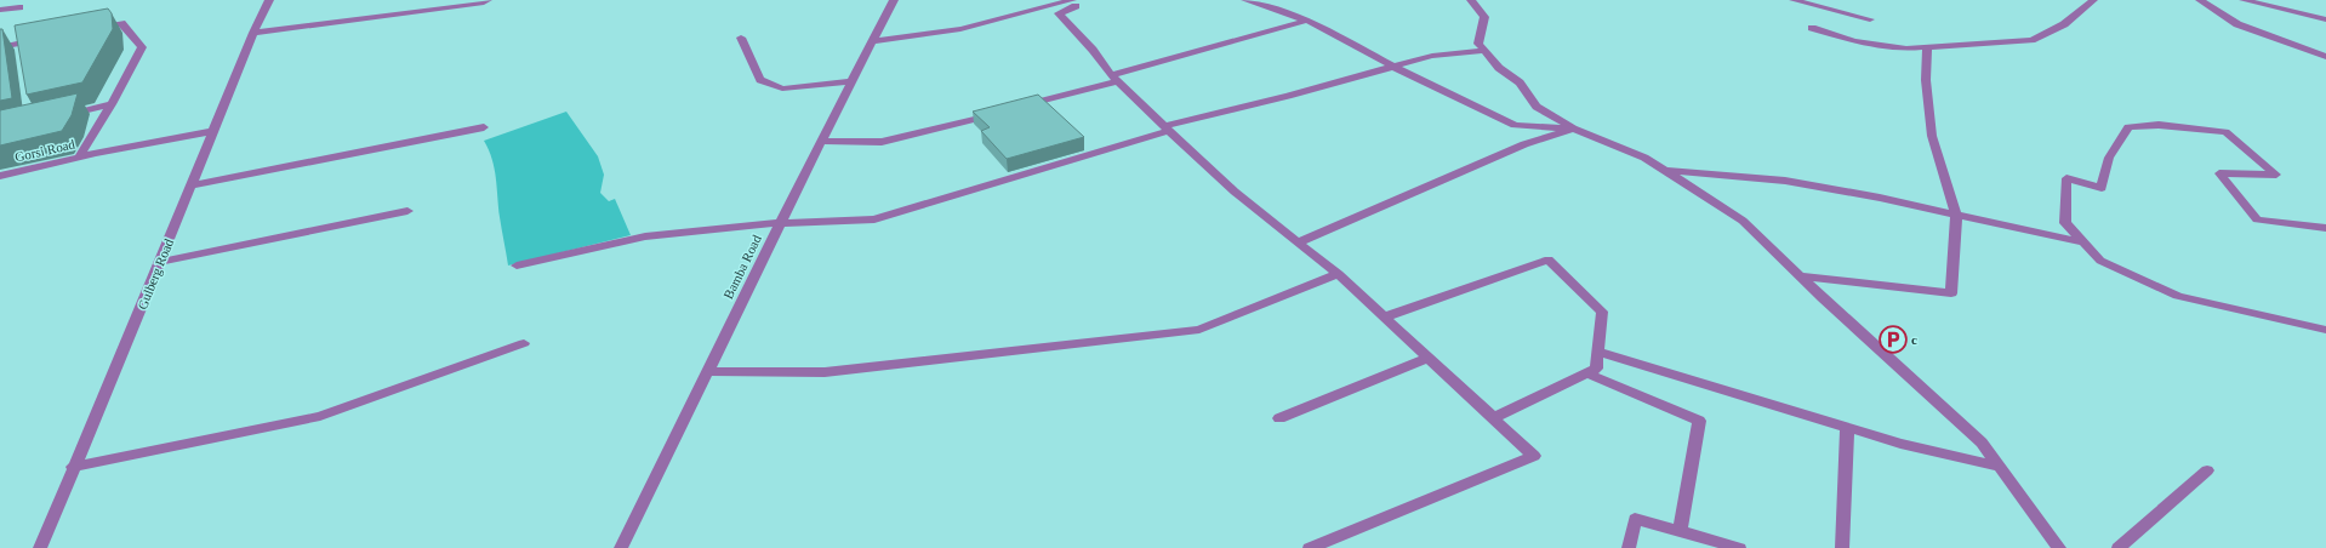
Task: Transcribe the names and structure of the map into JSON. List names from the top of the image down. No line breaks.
{"streets":{"street":["Gorsi Road","Bamba Road","Gulberg Road"]},"crossings":[["Gorsi Road","Gulberg Road"]],"places":{"parking":["c"]}}
